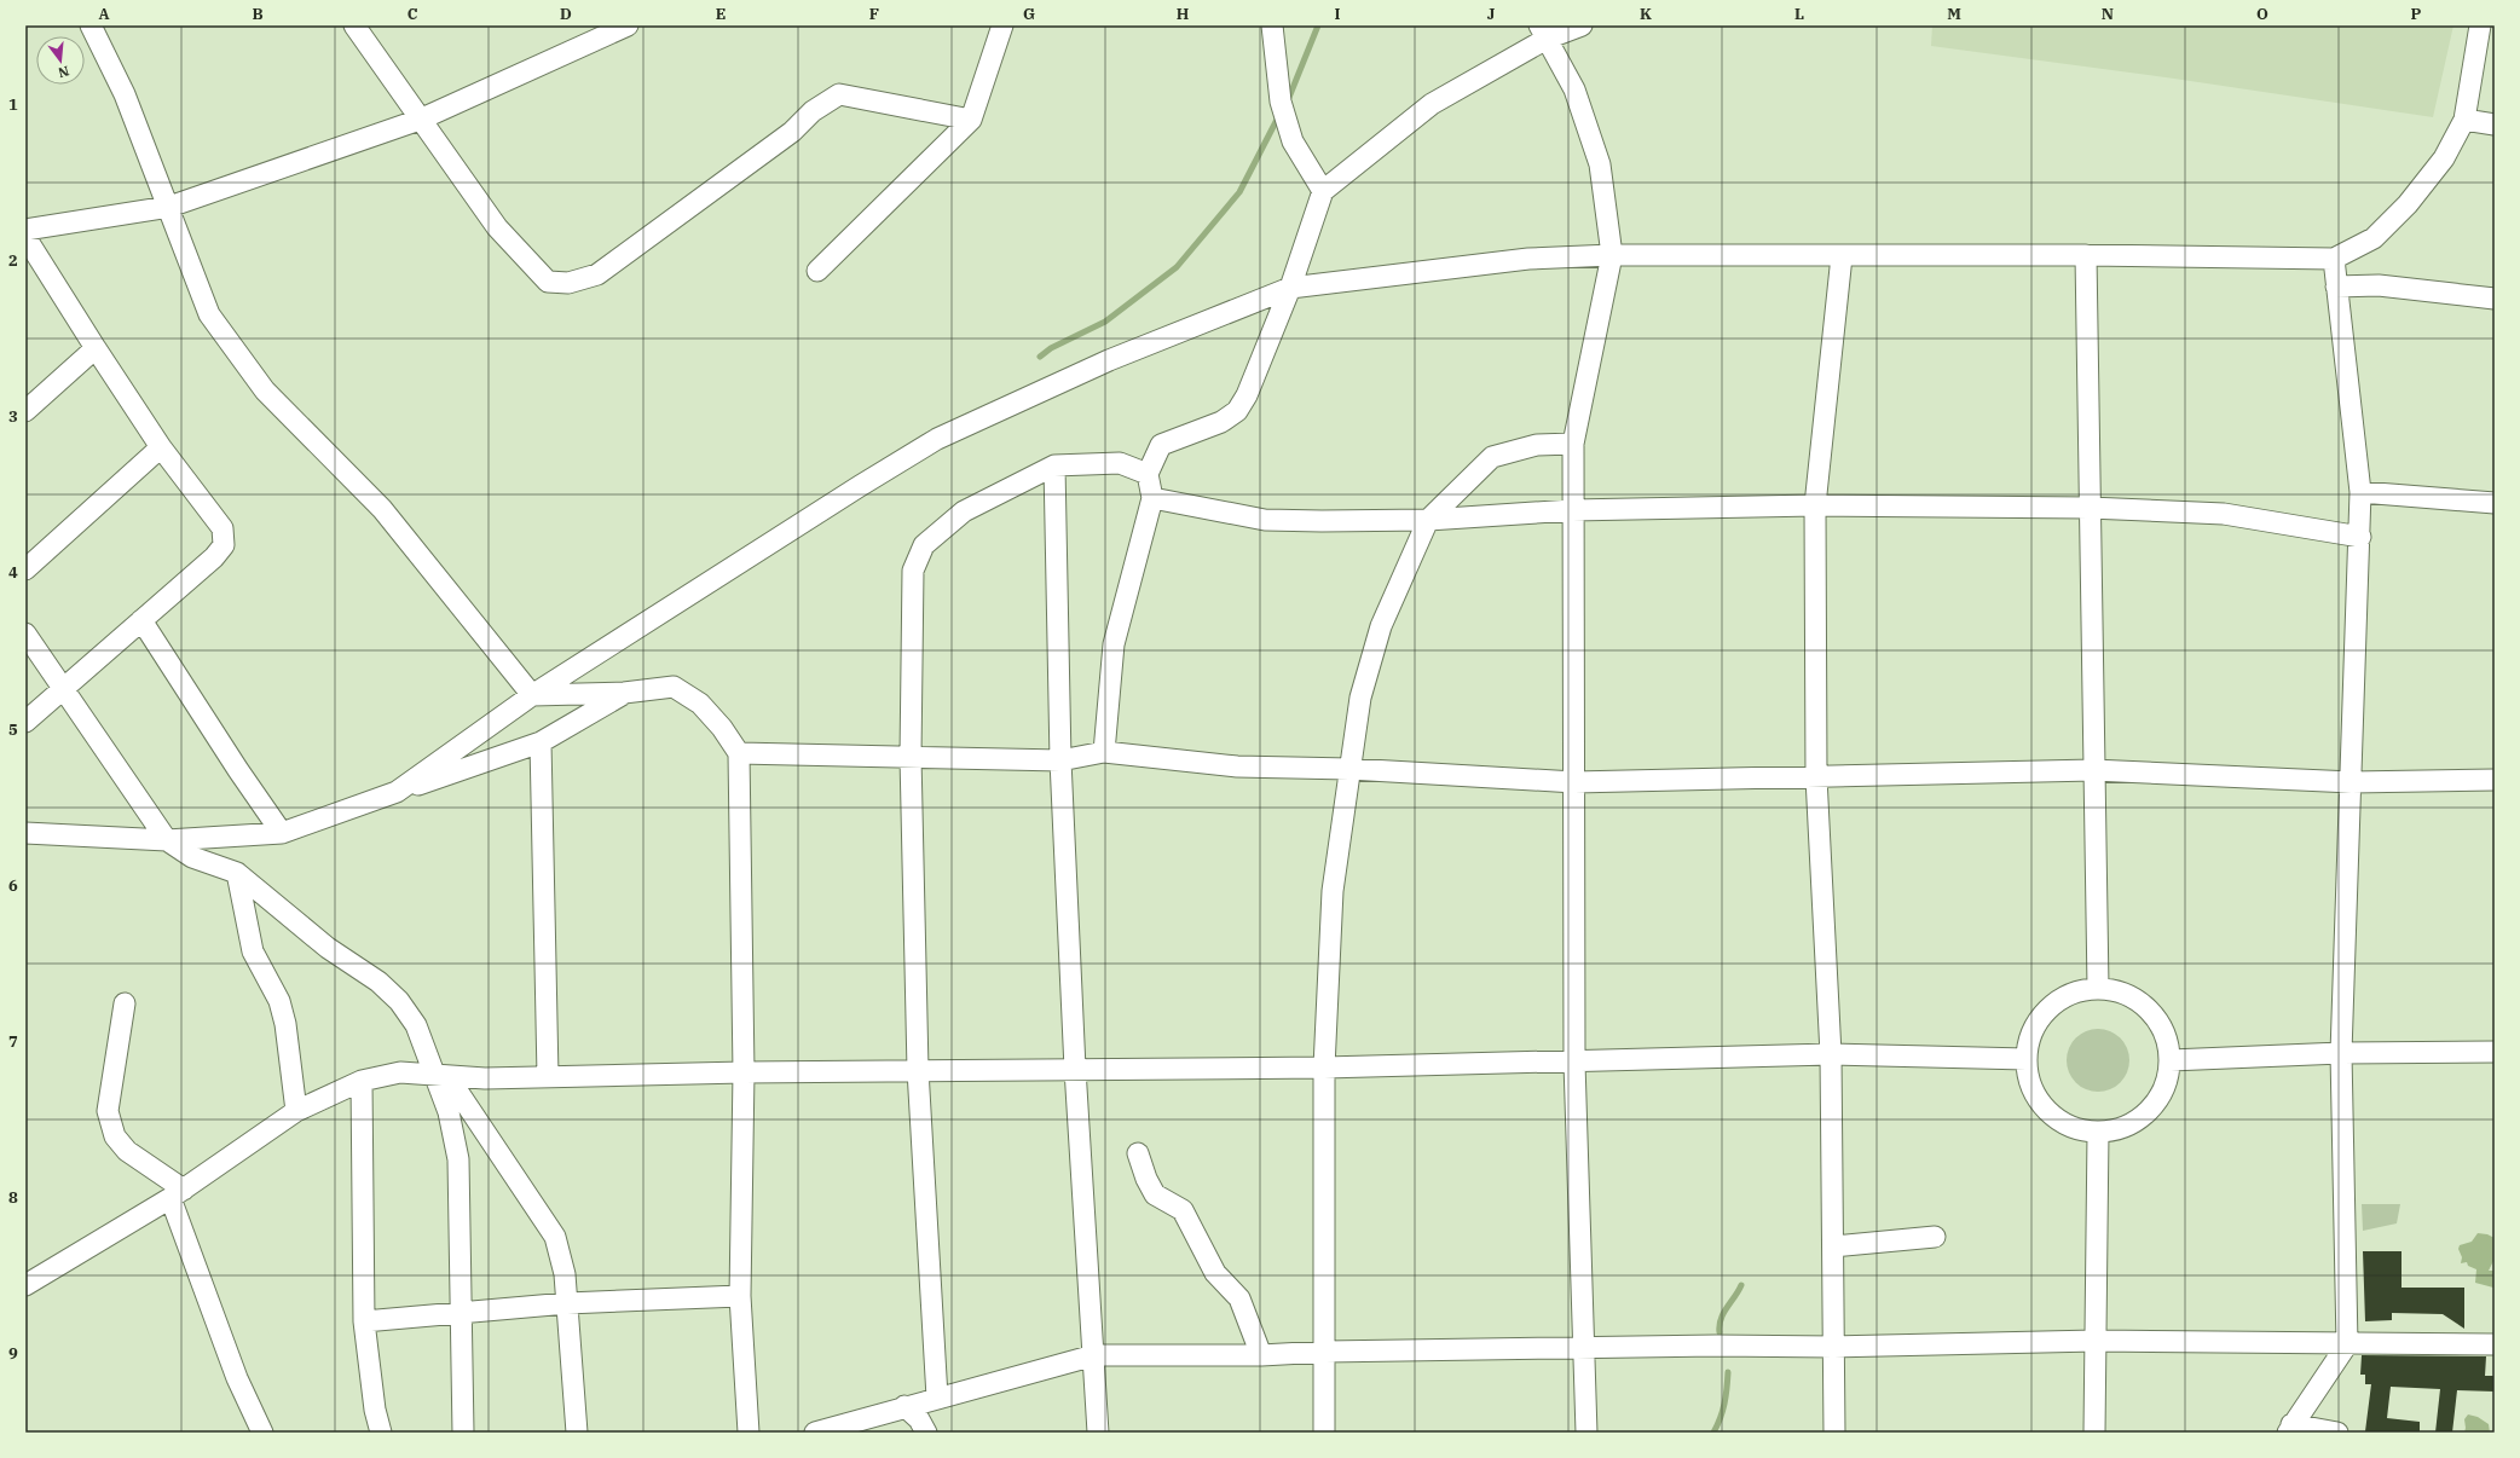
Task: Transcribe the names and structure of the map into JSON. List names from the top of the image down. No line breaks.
{"north":"bottom","grid":{"columns":["A","B","C","D","E","F","G","H","I","J","K","L","M","N","O","P"],"rows":["1","2","3","4","5","6","7","8","9"]}}
